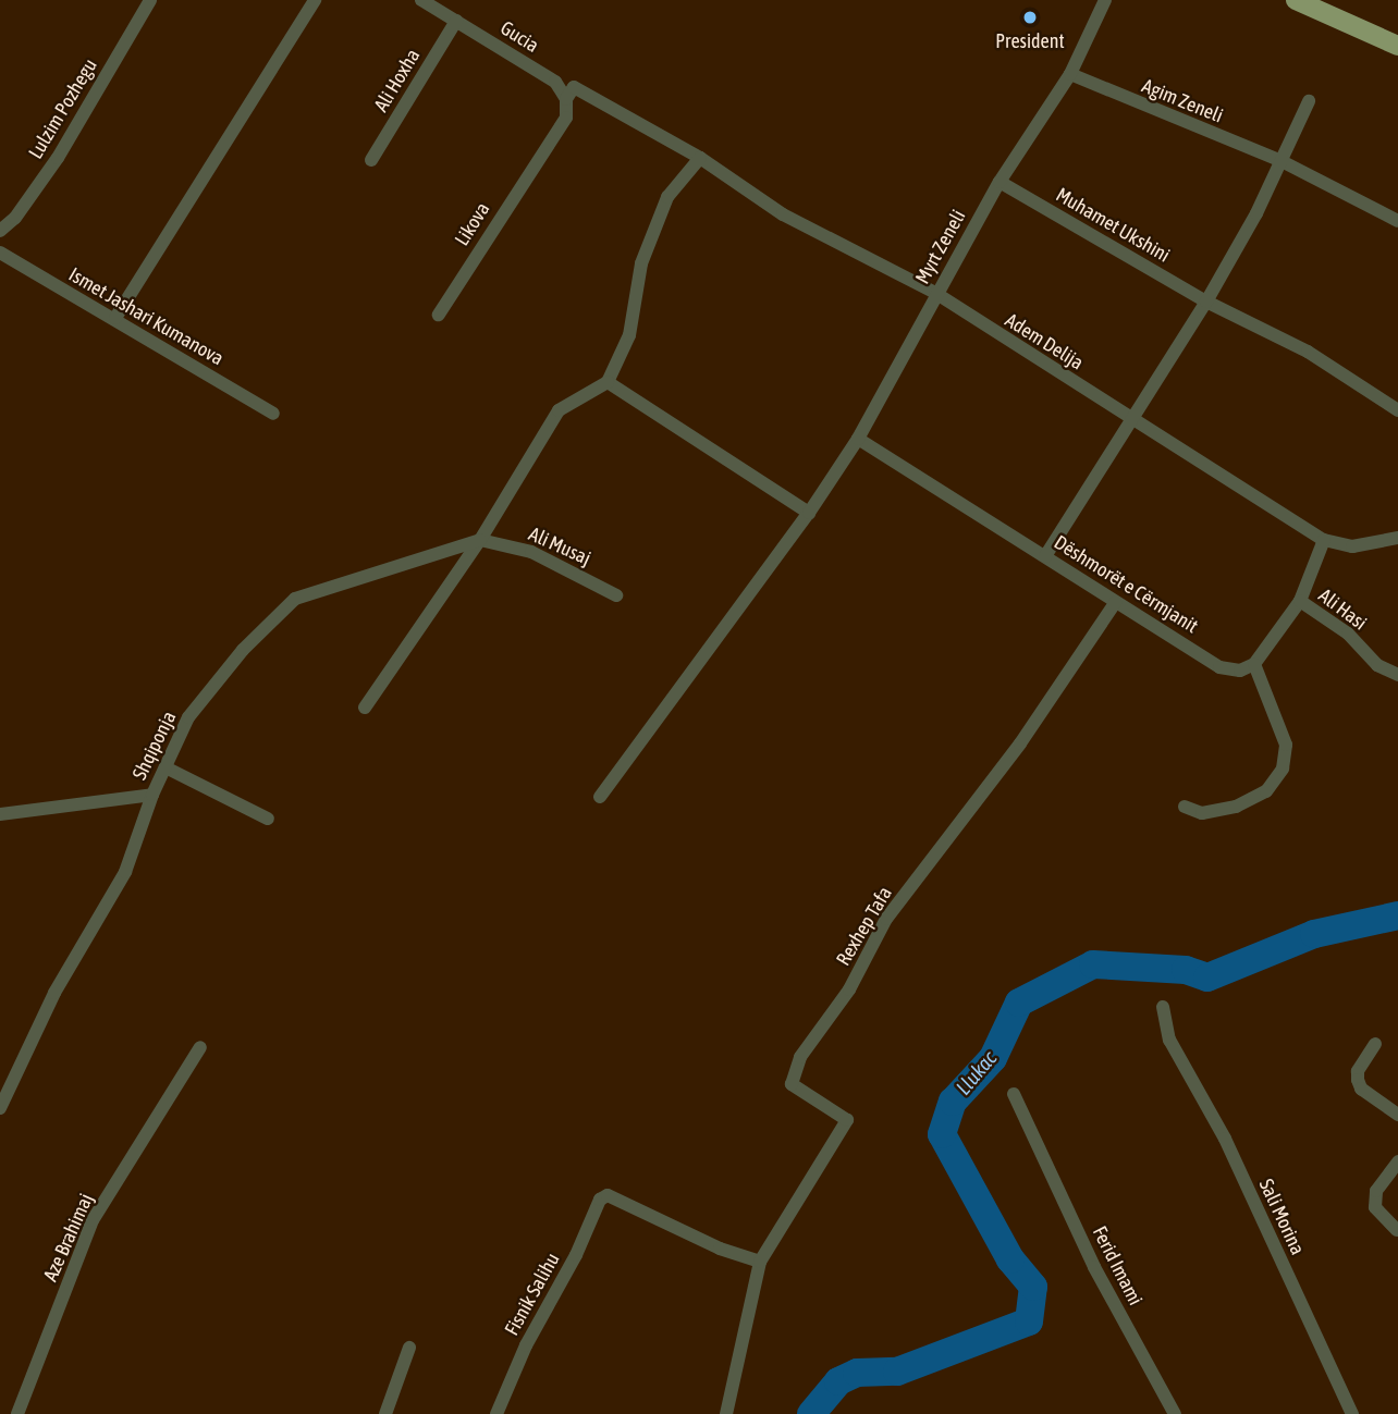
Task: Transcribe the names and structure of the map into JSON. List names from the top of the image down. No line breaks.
{"streets":{"street":["Gucia","Ali Hoxha","Agim Zeneli","Lulzim Pozhegu","Likova","Muhamet Ukshini","Myrt Zeneli","Ismet Jashari Kumanova","Adem Delija","Ali Musaj","Dëshmorët e Cërmjanit","Ali Hasi","Shqiponja","Rexhep Tafa","Sali Morina","Aze Brahimaj","Ferid Imami","Fisnik Salihu"]},"crossings":[["Gucia","Ali Hoxha"],["Gucia","Likova"],["Gucia","Adem Delija"],["Agim Zeneli","Myrt Zeneli"],["Likova","Adem Delija"],["Muhamet Ukshini","Myrt Zeneli"],["Myrt Zeneli","Adem Delija"],["Myrt Zeneli","Dëshmorët e Cërmjanit"],["Ali Musaj","Shqiponja"],["Dëshmorët e Cërmjanit","Rexhep Tafa"],["Rexhep Tafa","Fisnik Salihu"]],"water":["Llukac"],"places":["President"]}
